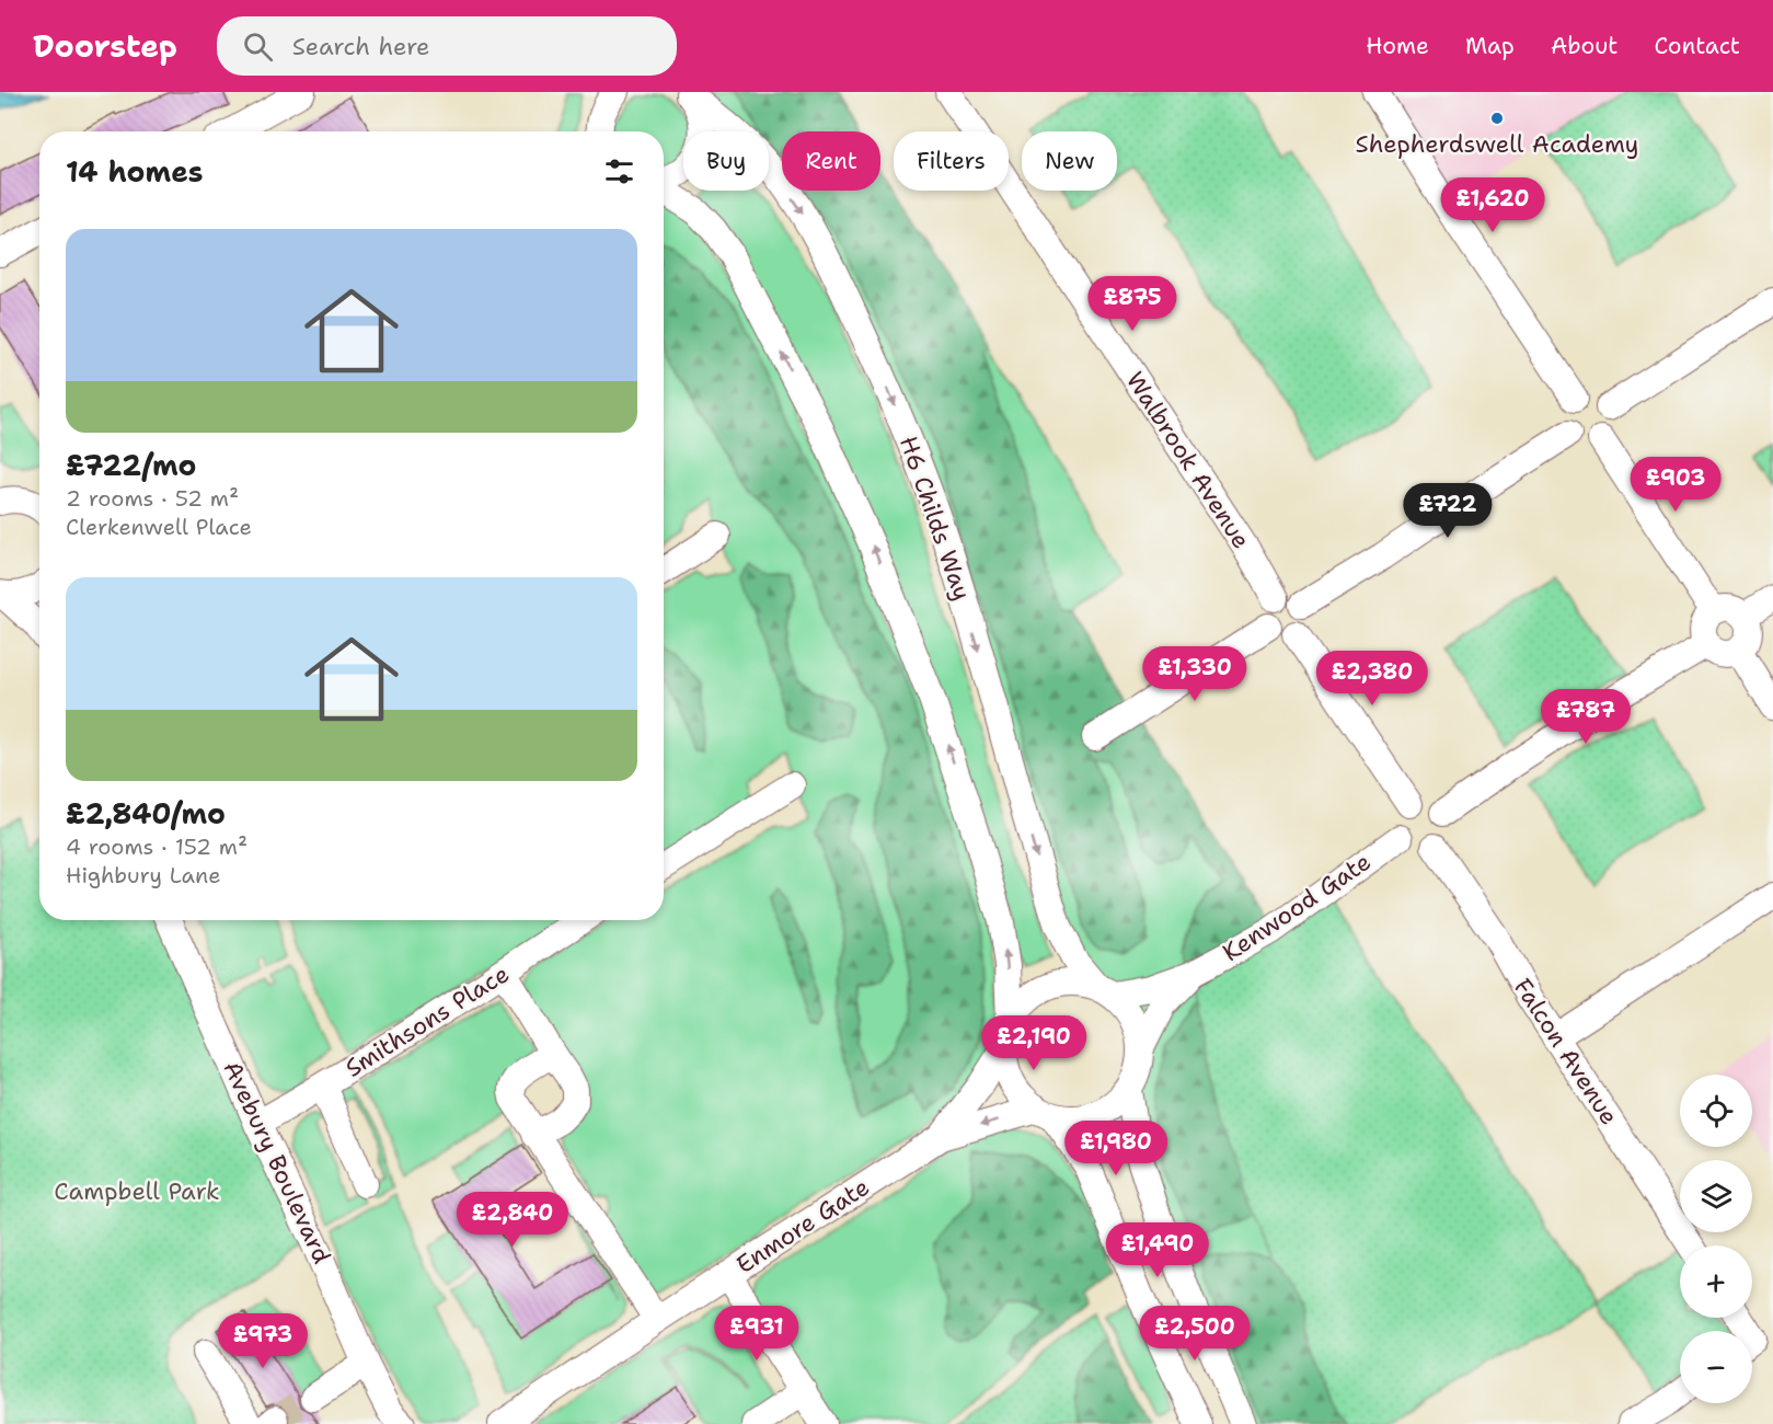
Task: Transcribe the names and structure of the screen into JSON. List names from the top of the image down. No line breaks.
{"streets":{"street":["Walbrook Avenue","H6 Childs Way","Kenwood Gate","Smithsons Place","Falcon Avenue","Avebury Boulevard","Enmore Gate"]},"crossings":[["H6 Childs Way","Kenwood Gate"],["H6 Childs Way","Enmore Gate"],["Kenwood Gate","Falcon Avenue"],["Kenwood Gate","Enmore Gate"],["Smithsons Place","Avebury Boulevard"]],"parks":["Campbell Park"],"places":["Shepherdswell Academy"],"page":{"header":"Doorstep","search":"Search here","nav":["Home","Map","About","Contact"],"chip":["Buy","Rent","Filters","New"],"heading":"14 homes","price":["£1,620","£875","£903","£722","£1,330","£2,380","£787","£2,190","£1,980","£2,840","£1,490","£931","£2,500","£973"],"list":[{"name":"£722/mo","note":"2 rooms · 52 m² · Clerkenwell Place"},{"name":"£2,840/mo","note":"4 rooms · 152 m² · Highbury Lane"}],"map_buttons":["+","−"]}}
